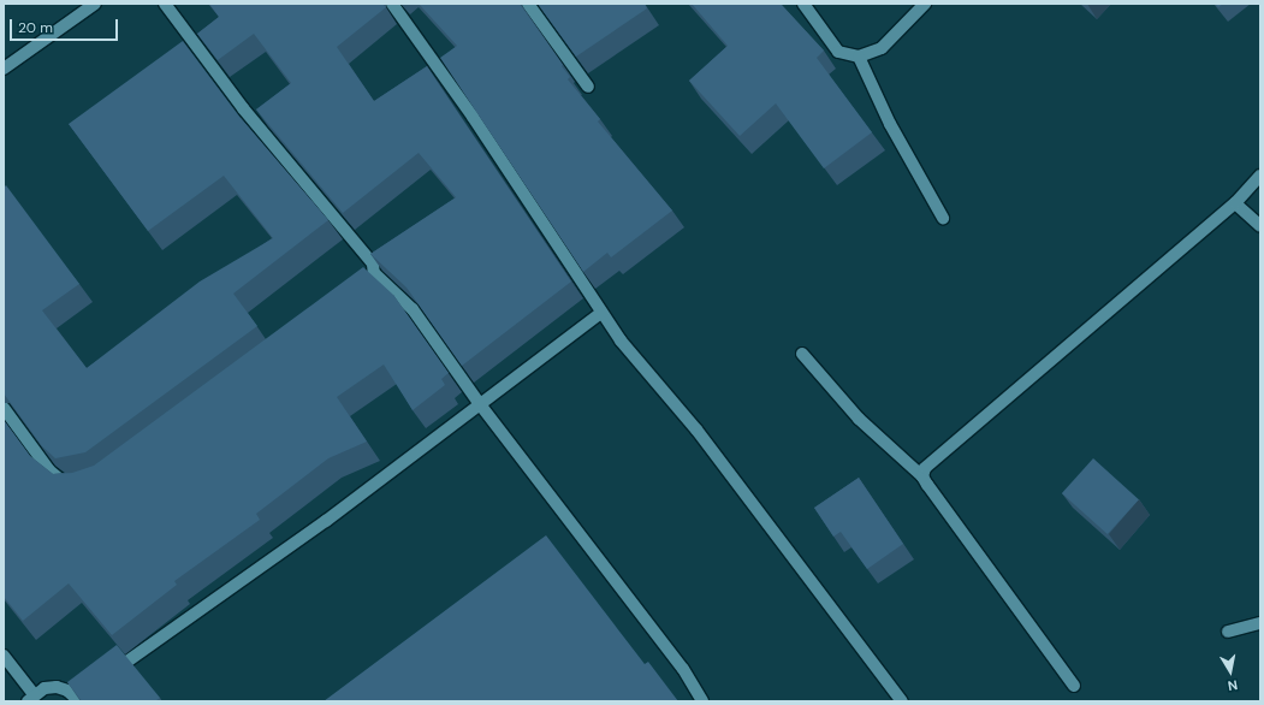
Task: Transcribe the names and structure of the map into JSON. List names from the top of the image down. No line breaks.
{"scale_bar":"20 m","north":"bottom"}
